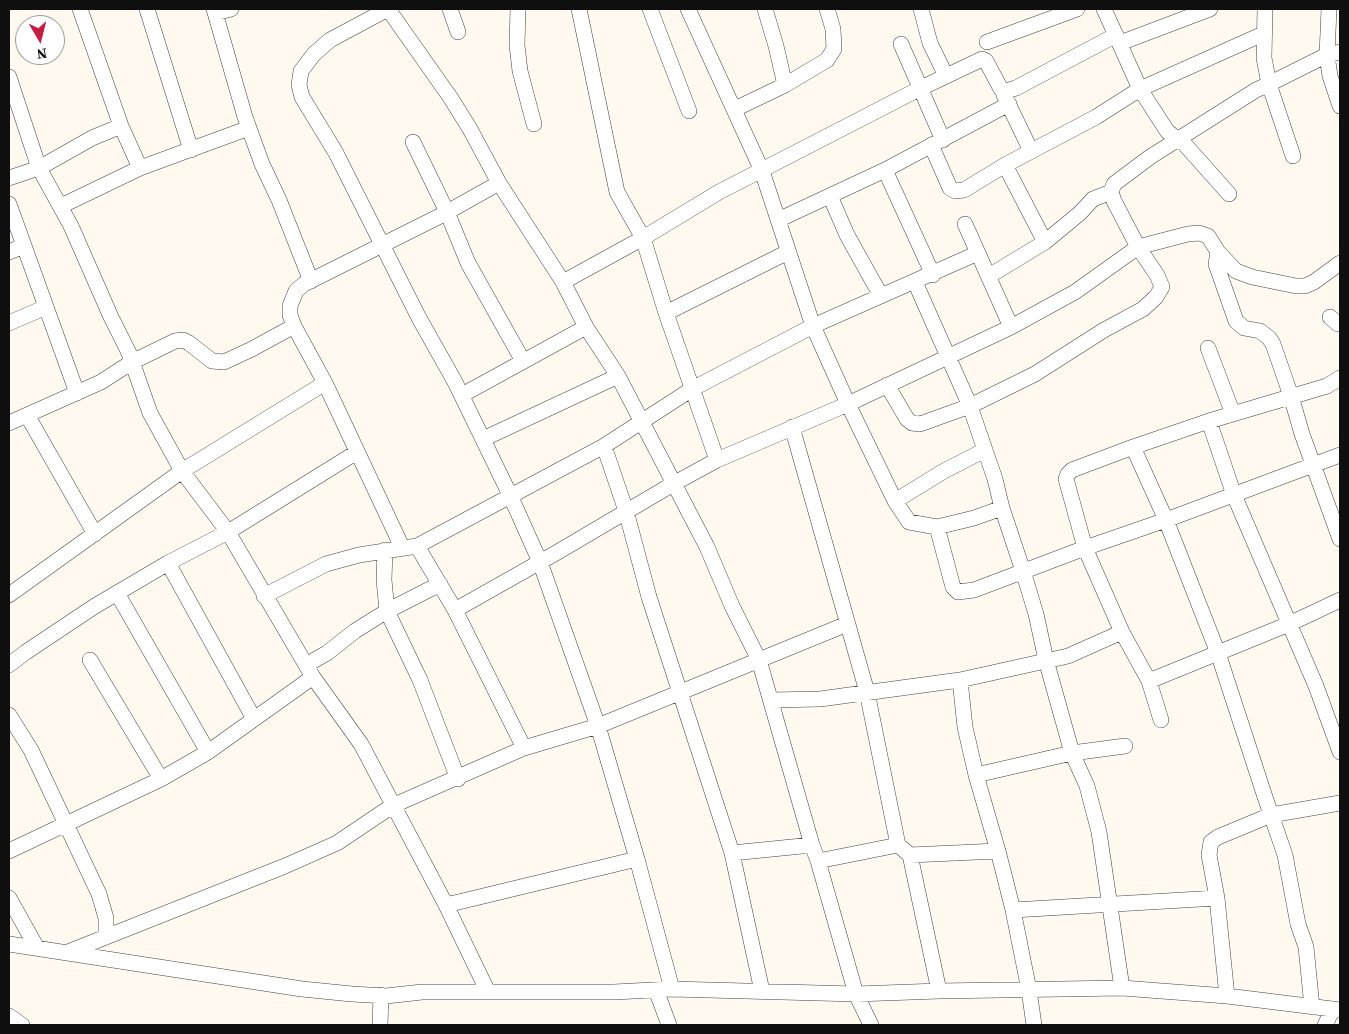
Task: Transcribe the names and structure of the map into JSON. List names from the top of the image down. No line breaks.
{"north":"bottom"}
